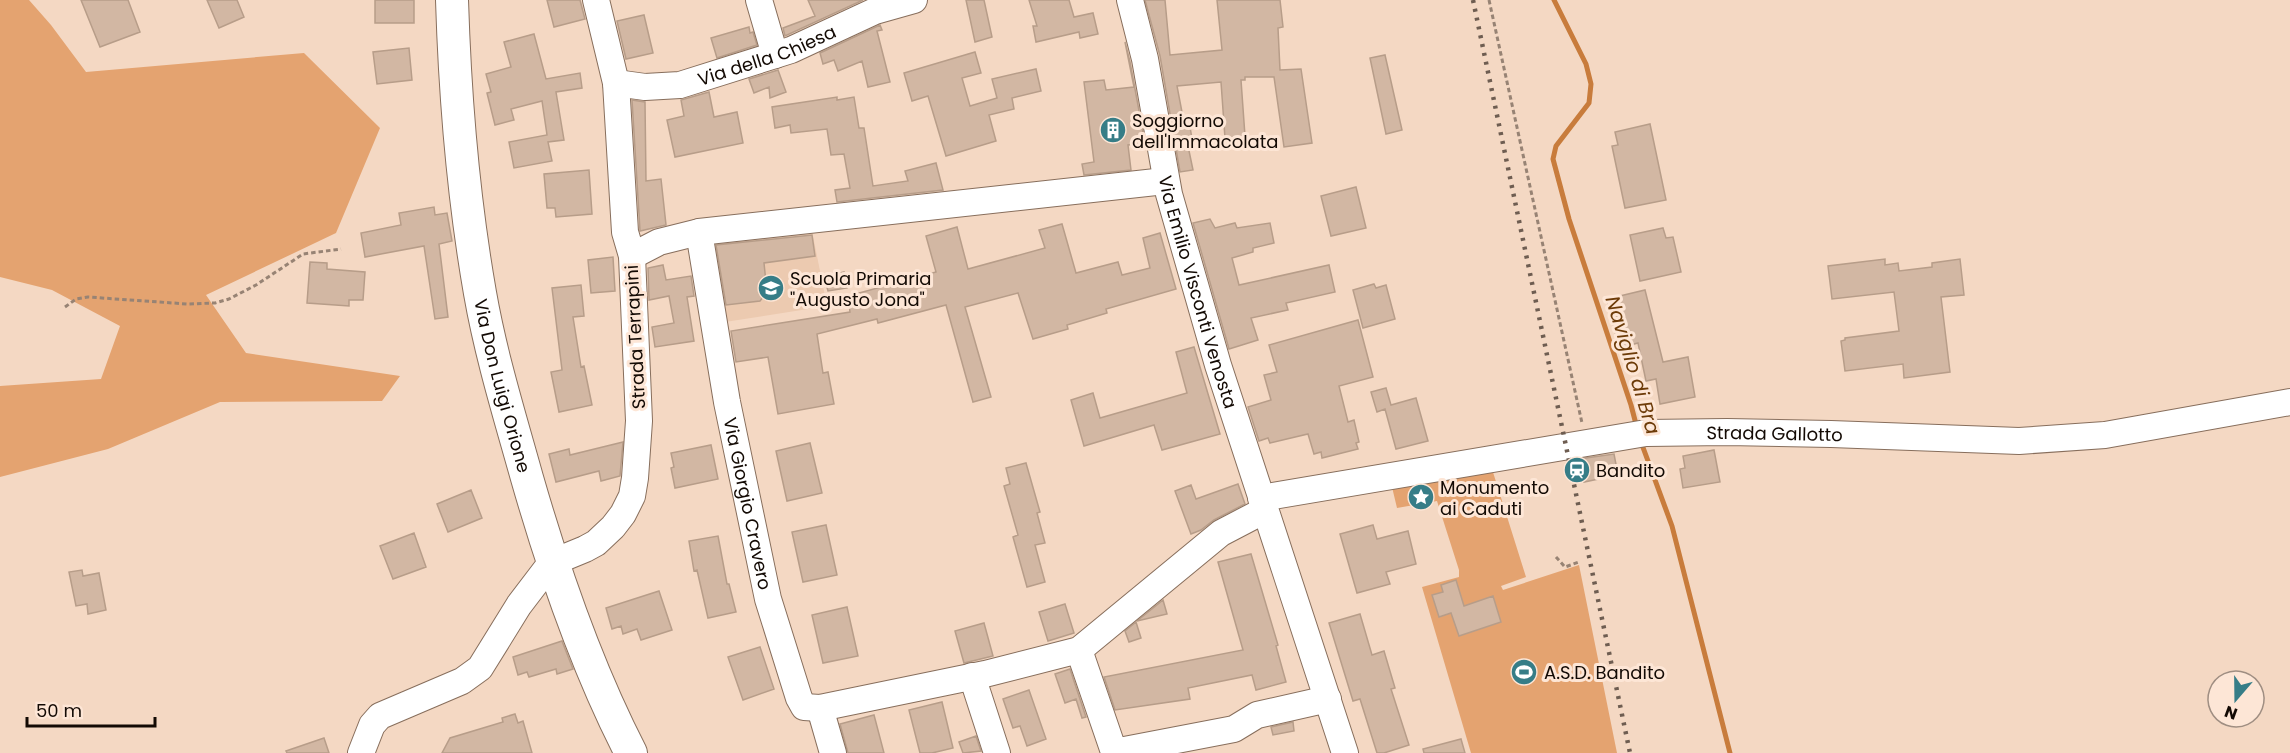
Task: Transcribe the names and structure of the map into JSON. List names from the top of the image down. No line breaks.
{"streets":{"main road":["Via Don Luigi Orione"],"street":["Via della Chiesa","Via Emilio Visconti Venosta","Strada Terrapini","Strada Gallotto","Via Giorgio Cravero"]},"crossings":[["Via Emilio Visconti Venosta","Strada Terrapini"],["Via Emilio Visconti Venosta","Strada Gallotto"],["Strada Terrapini","Via Don Luigi Orione"],["Strada Terrapini","Via Giorgio Cravero"]],"water":["Naviglio di Bra"],"places":{"building":["Soggiorno dell'Immacolata"],"school or university":["Scuola Primaria \"Augusto Jona\""],"station":["Bandito"],"place":["Monumento ai Caduti"],"sports":["A.S.D. Bandito"]},"scale_bar":"50 m","north":"bottom"}
